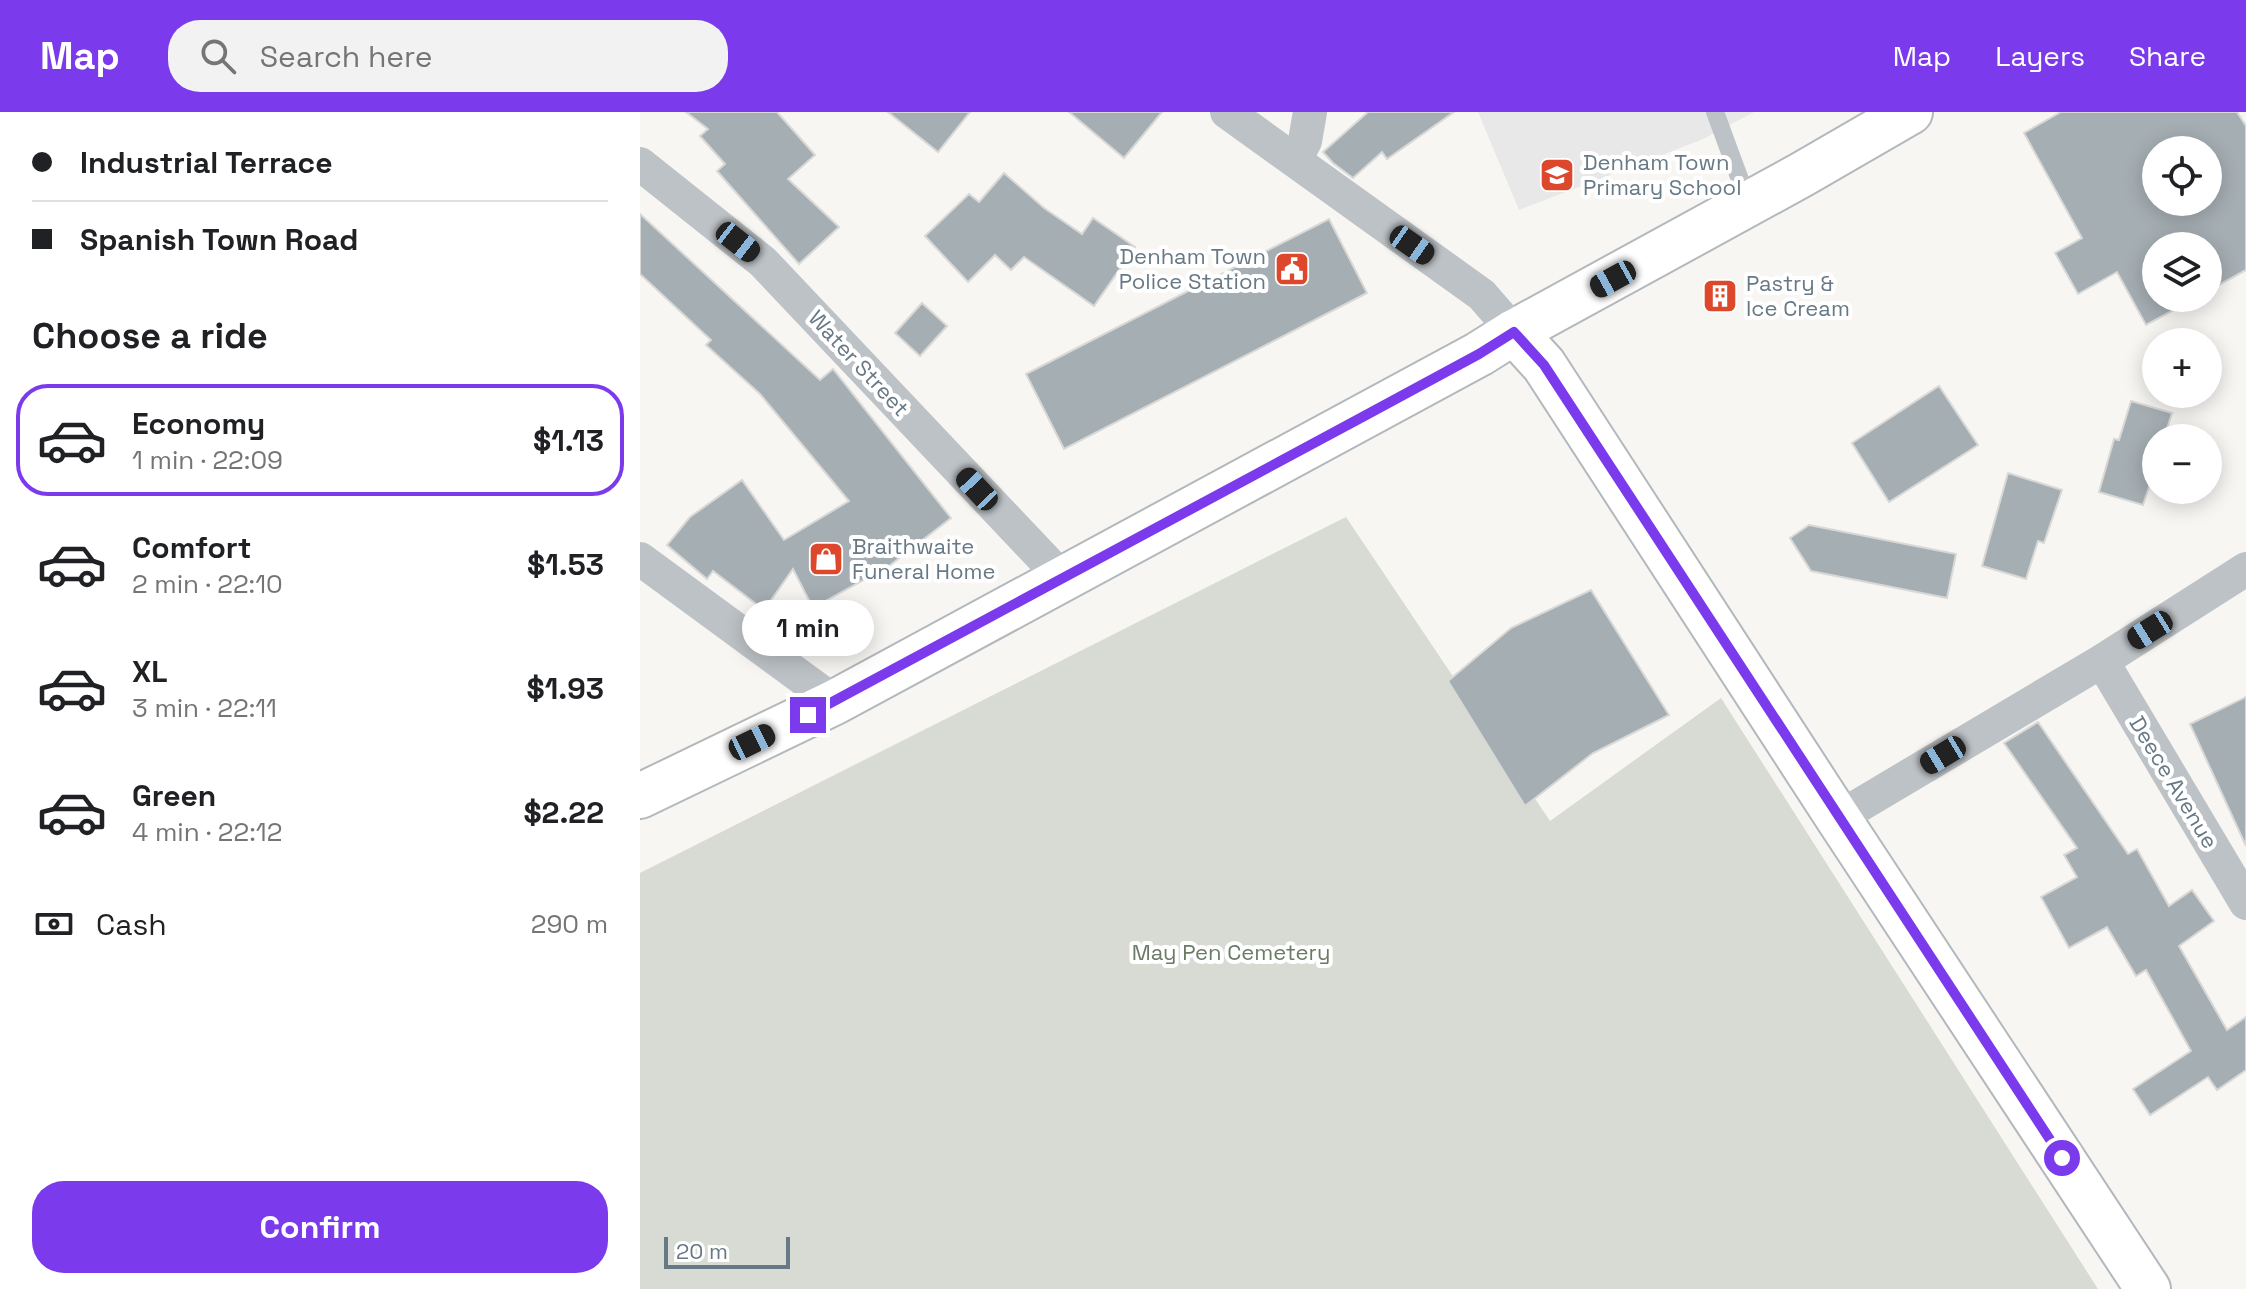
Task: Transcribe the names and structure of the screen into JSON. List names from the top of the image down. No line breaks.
{"streets":{"street":["Water Street","Deece Avenue"]},"parks":["May Pen Cemetery"],"places":{"school or university":["Denham Town Primary School"],"public building":["Denham Town Police Station"],"building":["Pastry & Ice Cream"],"shop":["Braithwaite Funeral Home"]},"scale_bar":"20 m","page":{"header":"Map","search":"Search here","nav":["Map","Layers","Share"],"banner":["Industrial Terrace","Spanish Town Road"],"map_buttons":["+","−"],"heading":"Choose a ride","list":[{"name":"Economy","note":"1 min · 22:09","value":"$1.13"},{"name":"Comfort","note":"2 min · 22:10","value":"$1.53"},{"name":"XL","note":"3 min · 22:11","value":"$1.93"},{"name":"Green","note":"4 min · 22:12","value":"$2.22"}],"bubble":"1 min","pay":["Cash","290 m"],"buttons":"Confirm","scale":"20 m"}}
